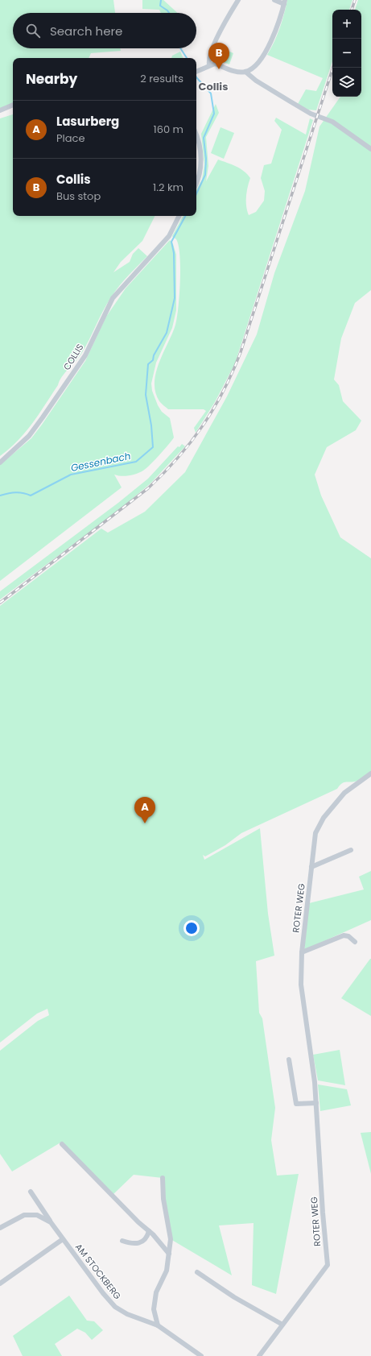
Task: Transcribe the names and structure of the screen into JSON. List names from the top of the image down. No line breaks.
{"streets":{"street":["COLLIS","ROTER WEG","AM STOCKBERG"]},"districts":["Collis"],"water":["Gessenbach"],"page":{"map_buttons":["+","−"],"search":"Search here","pins":["B","A"],"heading":["Nearby","2 results"],"list":[{"mark":"A","name":"Lasurberg","note":"Place","value":"160 m"},{"mark":"B","name":"Collis","note":"Bus stop","value":"1.2 km"}]}}
